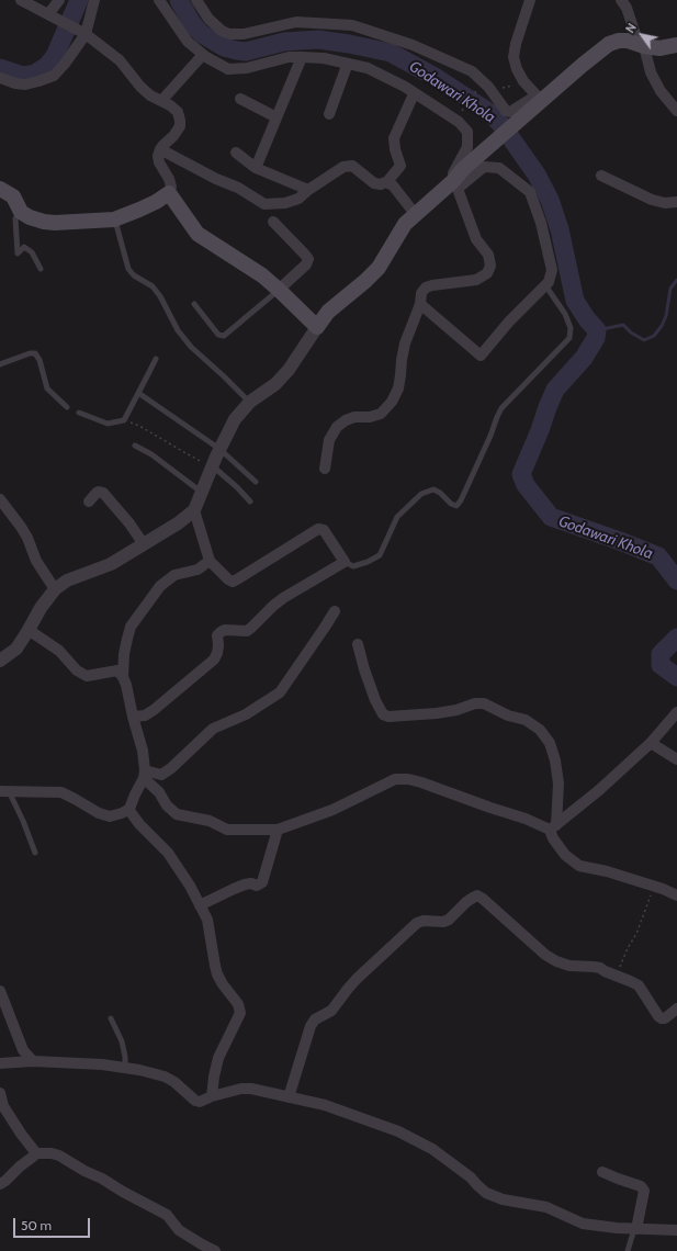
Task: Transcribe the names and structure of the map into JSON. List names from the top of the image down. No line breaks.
{"water":["Godawari Khola"],"scale_bar":"50 m","north":"top left"}
